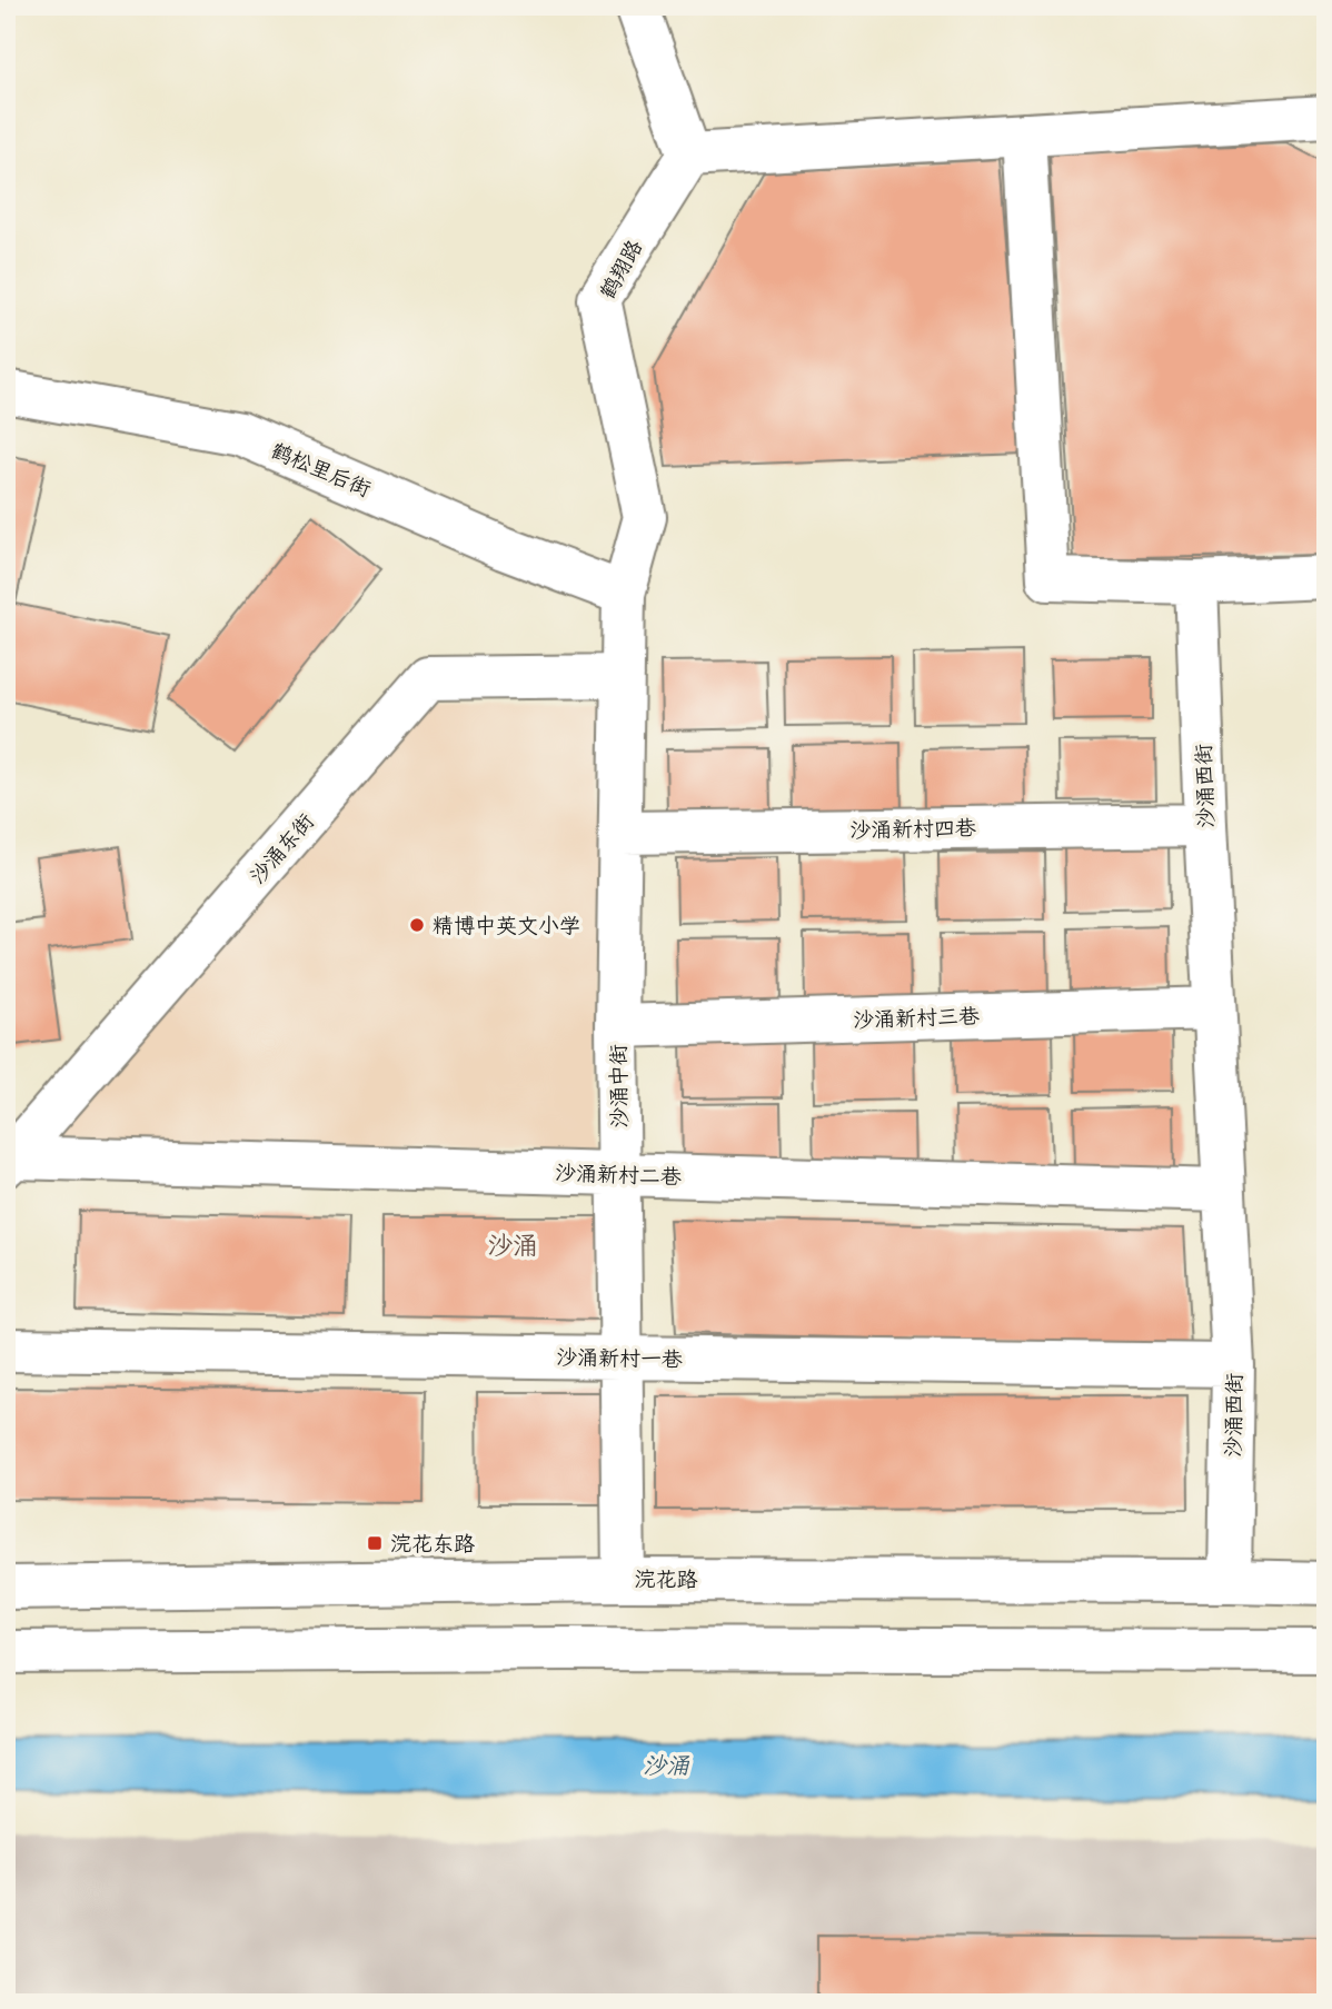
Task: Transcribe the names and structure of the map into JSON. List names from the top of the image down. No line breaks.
{"streets":{"street":["鹤翔路","鹤松里后街","沙涌西街","沙涌新村四巷","沙涌东街","沙涌新村三巷","沙涌中街","沙涌新村二巷","沙涌新村一巷","浣花路"]},"crossings":[["鹤翔路","鹤松里后街"],["鹤翔路","沙涌中街"],["鹤松里后街","沙涌中街"],["沙涌西街","沙涌新村四巷"],["沙涌西街","沙涌新村三巷"],["沙涌西街","沙涌新村二巷"],["沙涌西街","沙涌新村一巷"],["沙涌西街","浣花路"],["沙涌新村四巷","沙涌中街"],["沙涌东街","沙涌中街"],["沙涌东街","沙涌新村二巷"],["沙涌新村三巷","沙涌中街"],["沙涌中街","沙涌新村二巷"],["沙涌中街","沙涌新村一巷"],["沙涌中街","浣花路"]],"districts":["沙涌"],"water":["沙涌"],"places":{"other":["精博中英文小学"],"transit":["浣花东路"]}}
